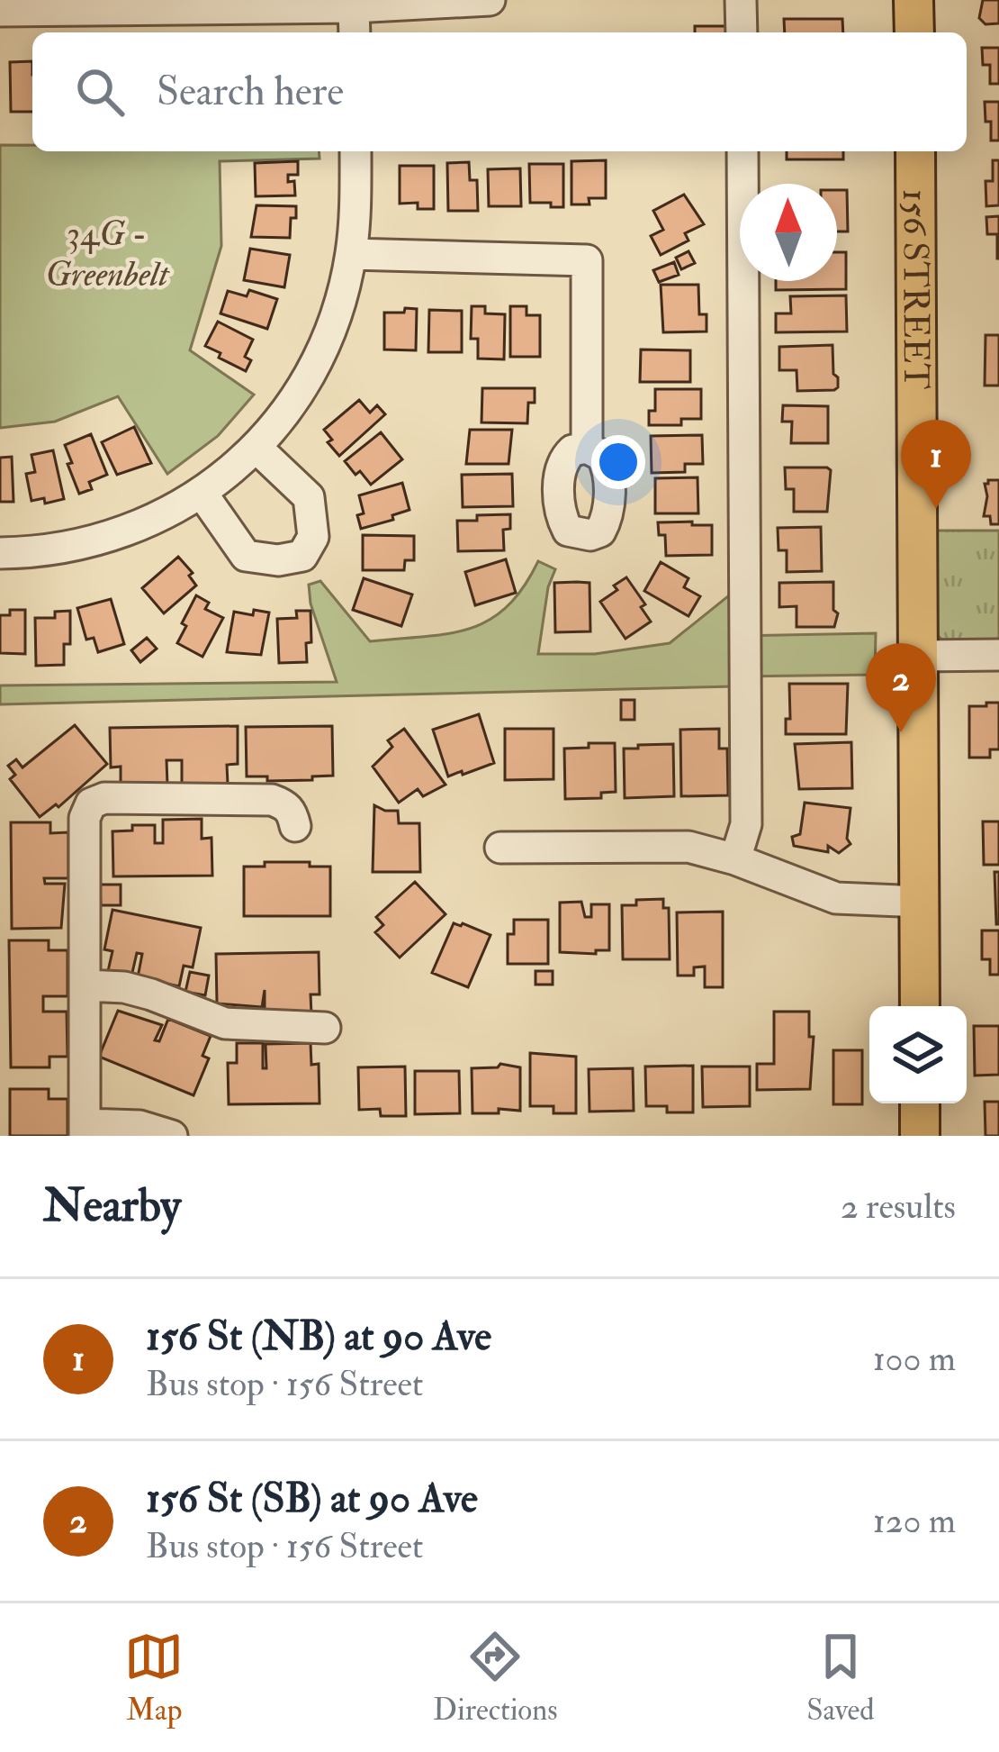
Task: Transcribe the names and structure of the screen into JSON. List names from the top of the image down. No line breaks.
{"streets":{"main road":["156 STREET"]},"parks":["34G - Greenbelt"],"north":"top","page":{"search":"Search here","pins":["1","2"],"heading":["Nearby","2 results"],"list":[{"mark":"1","name":"156 St (NB) at 90 Ave","note":"Bus stop · 156 Street","value":"100 m"},{"mark":"2","name":"156 St (SB) at 90 Ave","note":"Bus stop · 156 Street","value":"120 m"}],"nav":["Map","Directions","Saved"]}}
